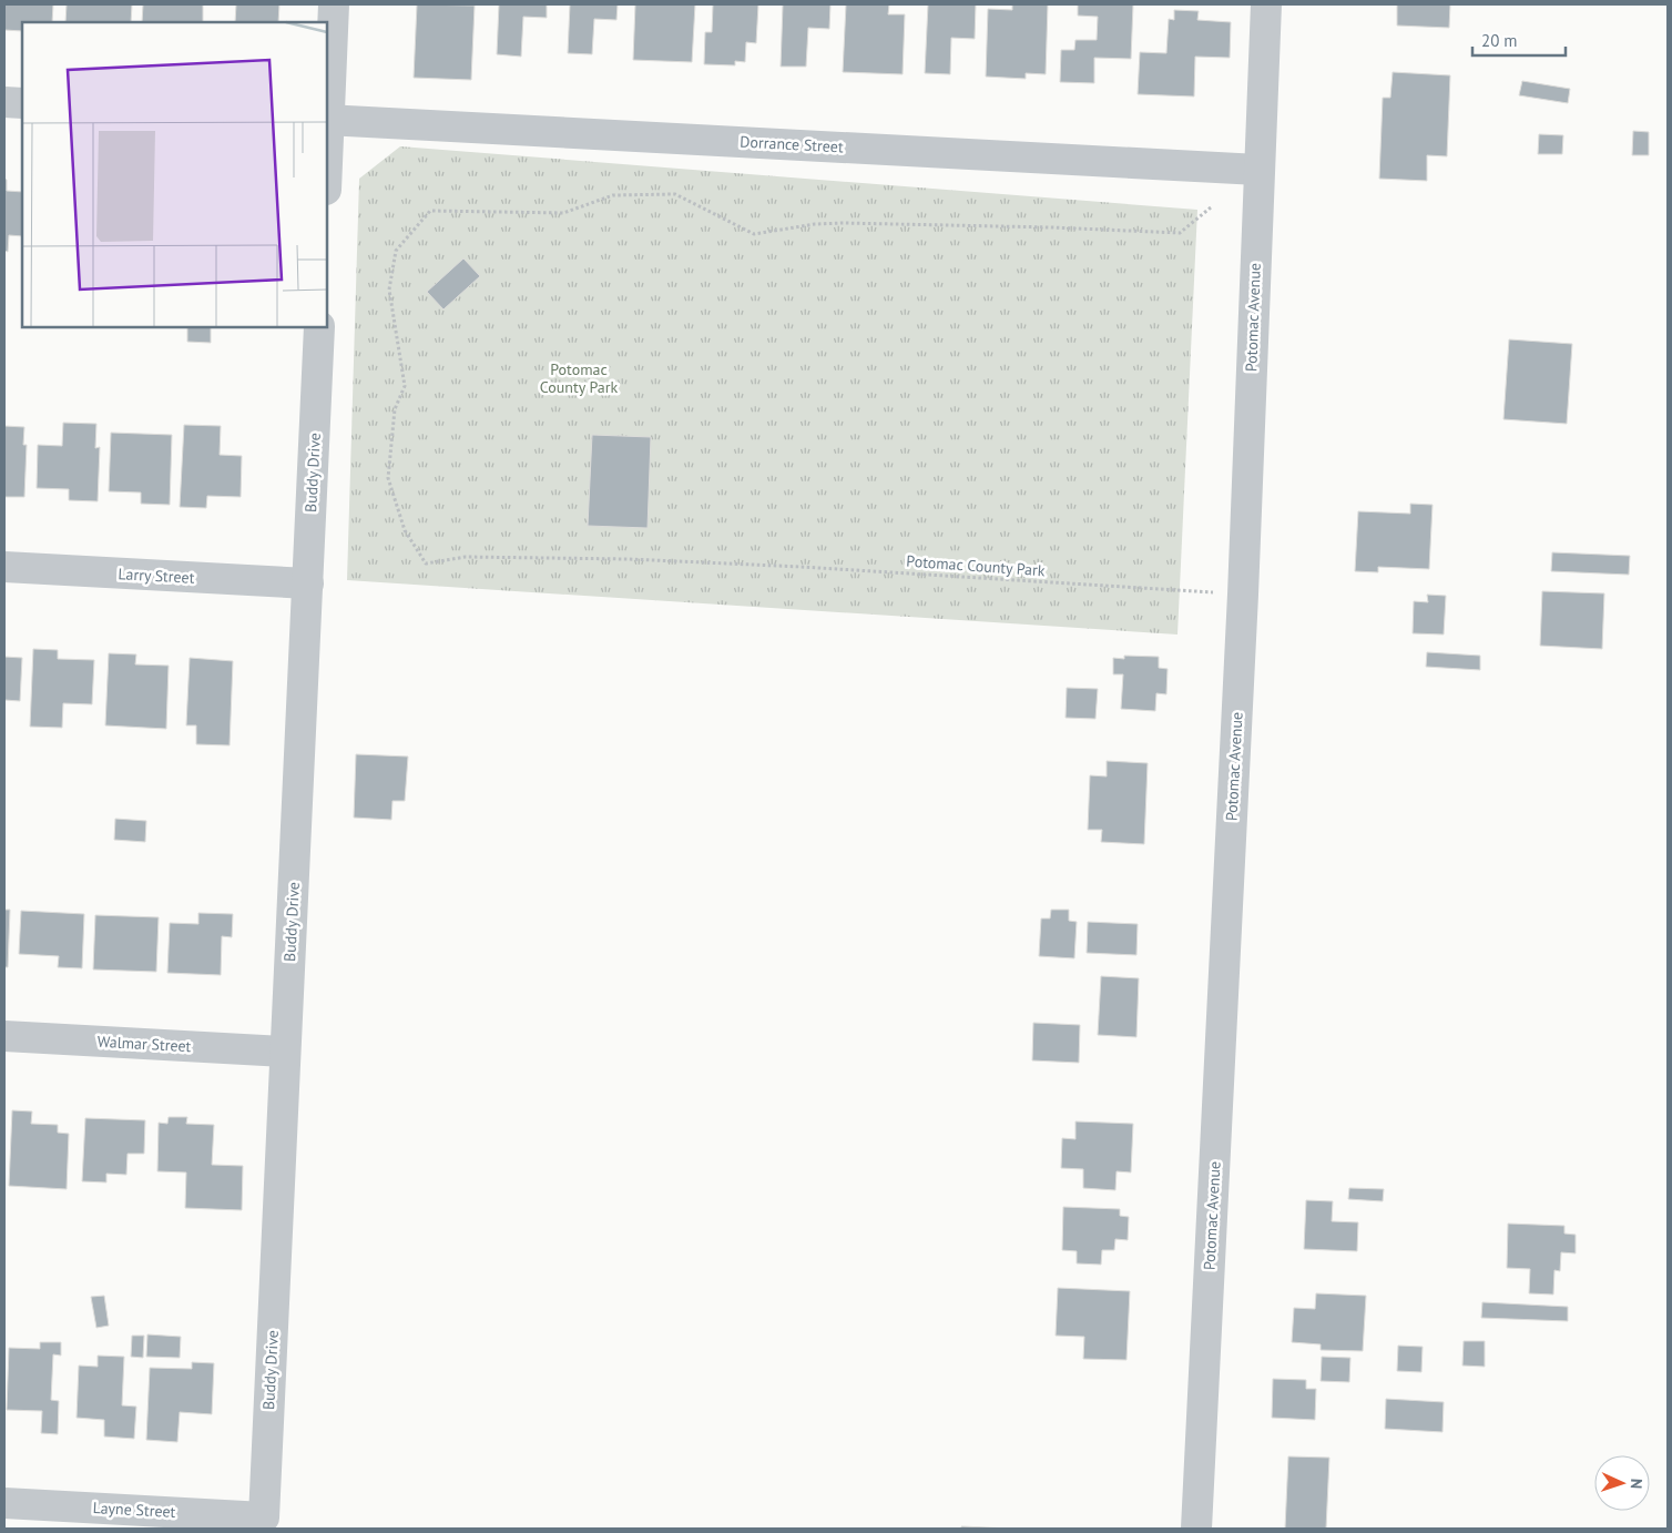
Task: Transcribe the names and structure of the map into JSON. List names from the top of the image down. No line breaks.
{"streets":{"street":["Dorrance Street","Potomac Avenue","Buddy Drive","Larry Street","Walmar Street","Layne Street"],"path":["Potomac County Park"]},"crossings":[["Dorrance Street","Potomac Avenue"],["Potomac Avenue","Potomac County Park"],["Buddy Drive","Larry Street"],["Buddy Drive","Walmar Street"],["Buddy Drive","Layne Street"]],"parks":["Potomac County Park"],"scale_bar":"20 m","north":"right"}
